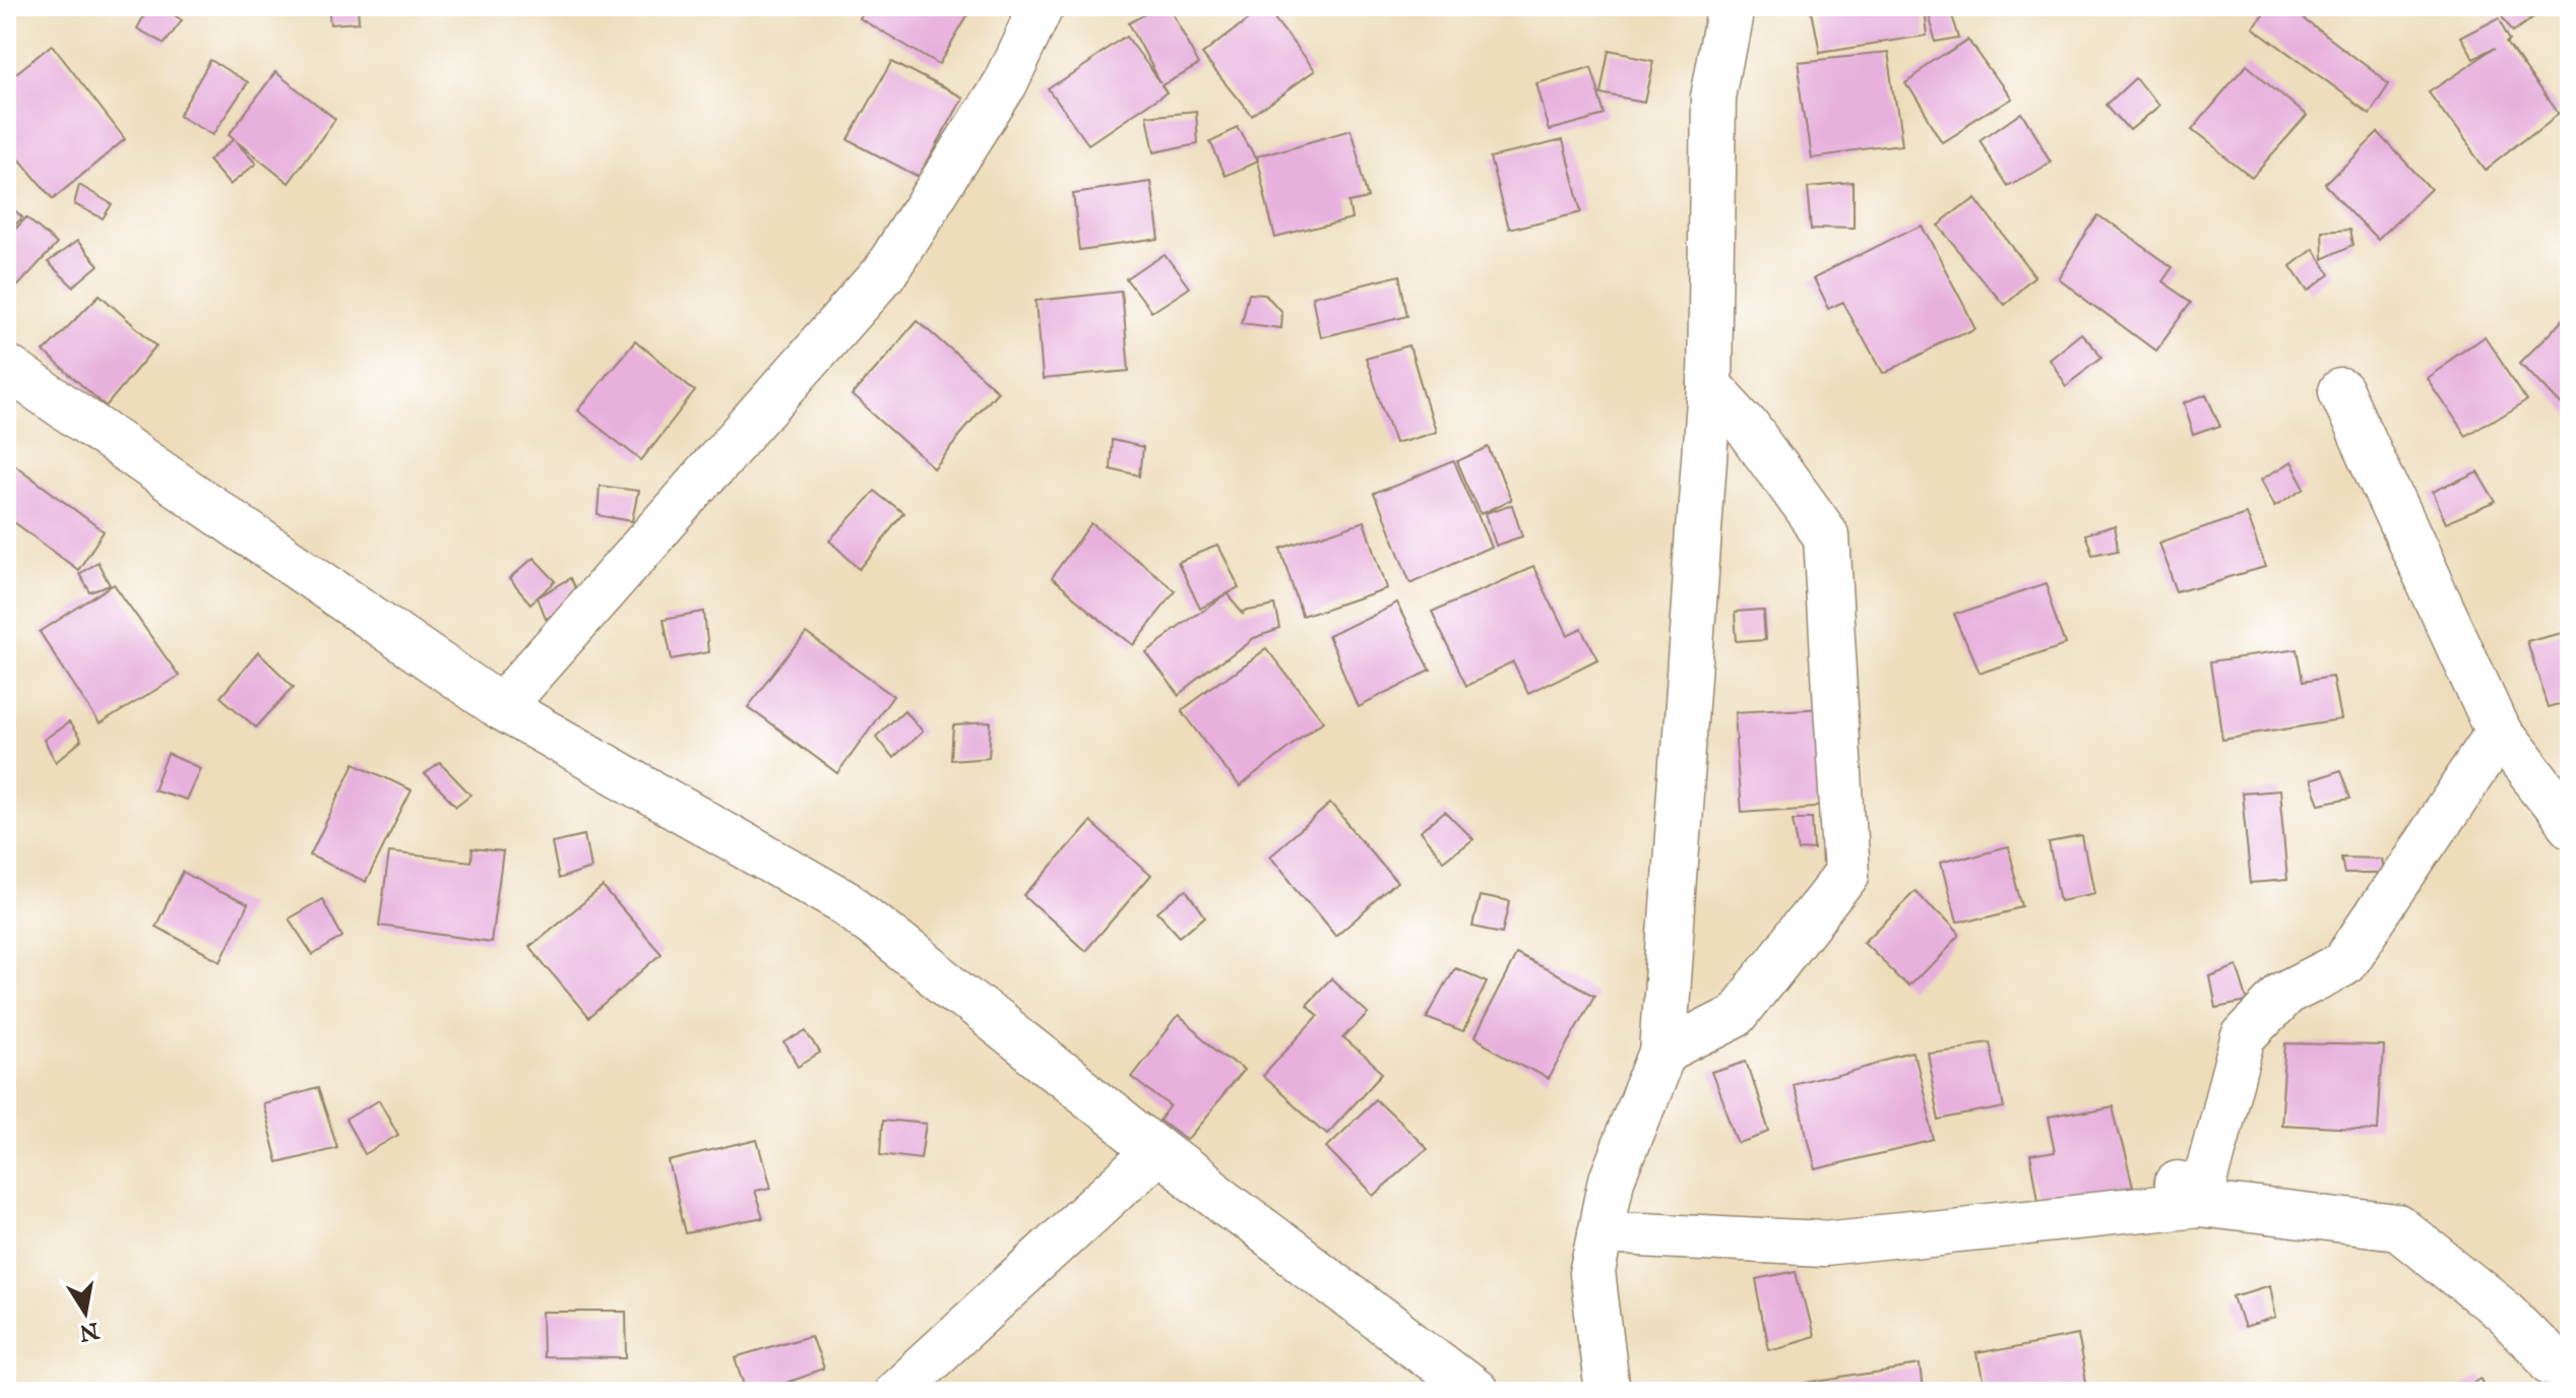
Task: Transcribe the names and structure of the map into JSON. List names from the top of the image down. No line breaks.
{"north":"bottom"}
